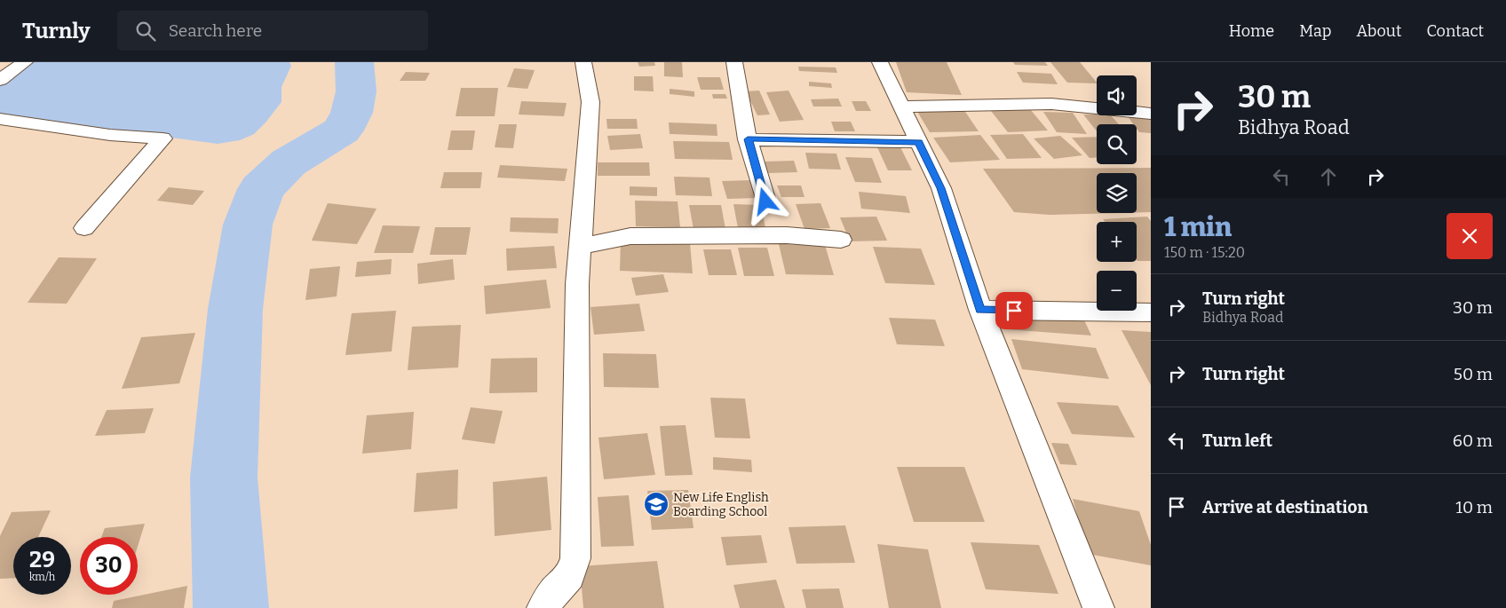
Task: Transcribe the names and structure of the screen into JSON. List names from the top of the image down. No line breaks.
{"places":{"school or university":["New Life English Boarding School"]},"page":{"header":"Turnly","search":"Search here","nav":["Home","Map","About","Contact"],"turn":["30 m","Bidhya Road"],"map_buttons":["+","−"],"heading":["1 min","150 m · 15:20"],"list":[{"name":"Turn right","note":"Bidhya Road","value":"30 m"},{"name":"Turn right","value":"50 m"},{"name":"Turn left","value":"60 m"},{"name":"Arrive at destination","value":"10 m"}],"speed":"29 km/h","limit":"30"}}
